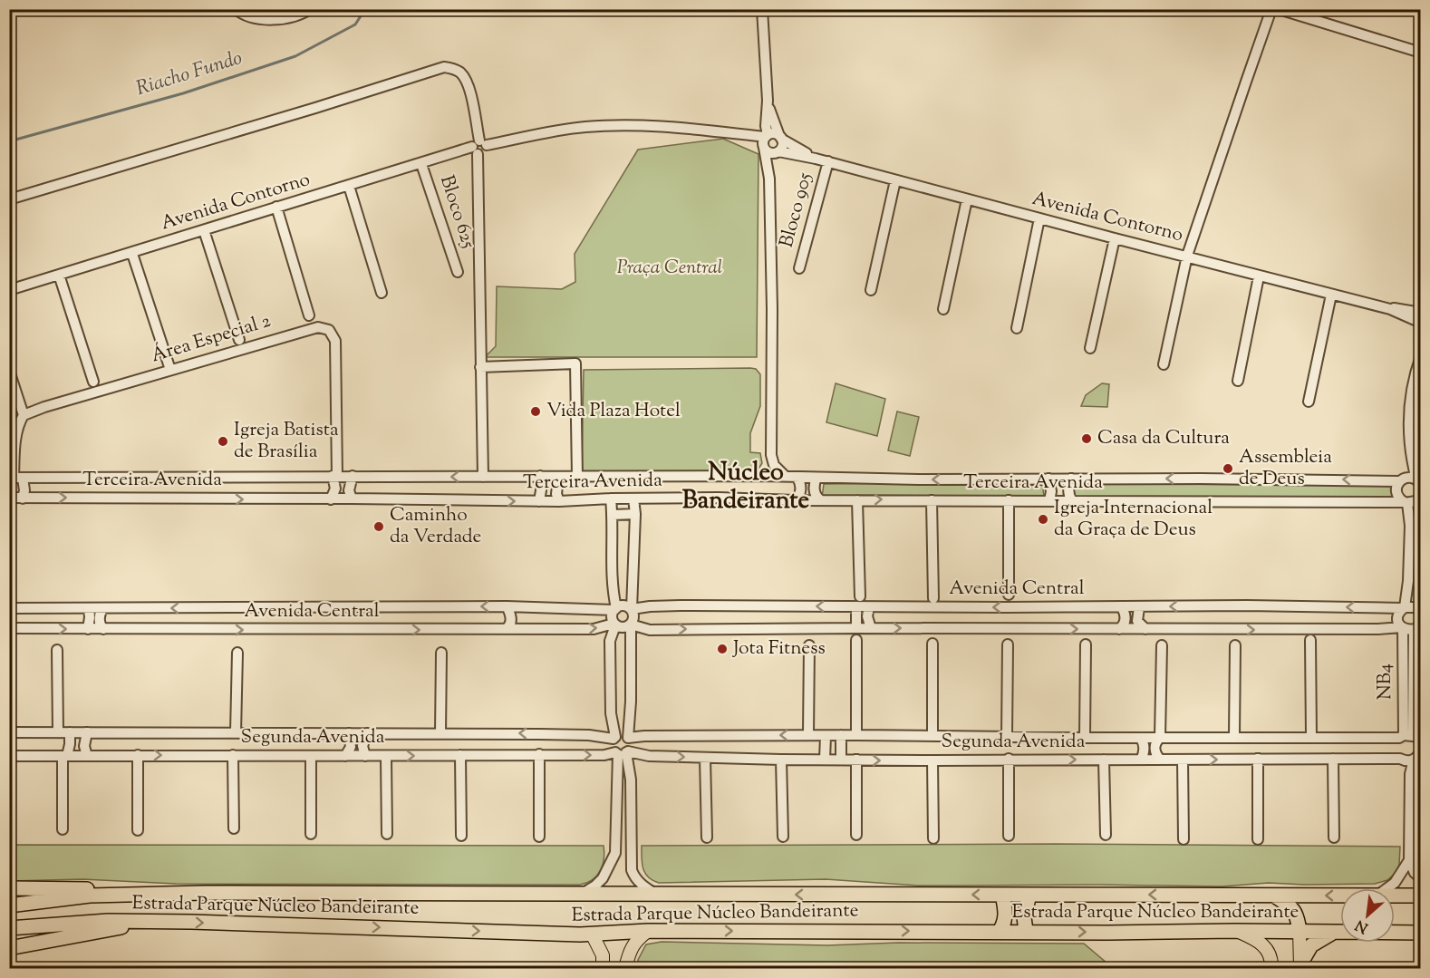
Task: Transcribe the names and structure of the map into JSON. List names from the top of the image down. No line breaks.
{"streets":{"highway":["Estrada Parque Núcleo Bandeirante"],"street":["Avenida Contorno","Bloco 905","Bloco 625","Área Especial 2","Terceira Avenida","Avenida Central","NB4","Segunda Avenida"]},"crossings":[["Avenida Contorno","Bloco 905"],["Avenida Contorno","Bloco 625"],["Área Especial 2","Terceira Avenida"],["Avenida Central","NB4"],["NB4","Segunda Avenida"]],"districts":["Núcleo Bandeirante"],"water":["Riacho Fundo"],"parks":["Praça Central"],"places":["Vida Plaza Hotel","Casa da Cultura","Igreja Batista de Brasília","Assembleia de Deus","Igreja Internacional da Graça de Deus","Caminho da Verdade","Jota Fitness"],"north":"bottom left"}
